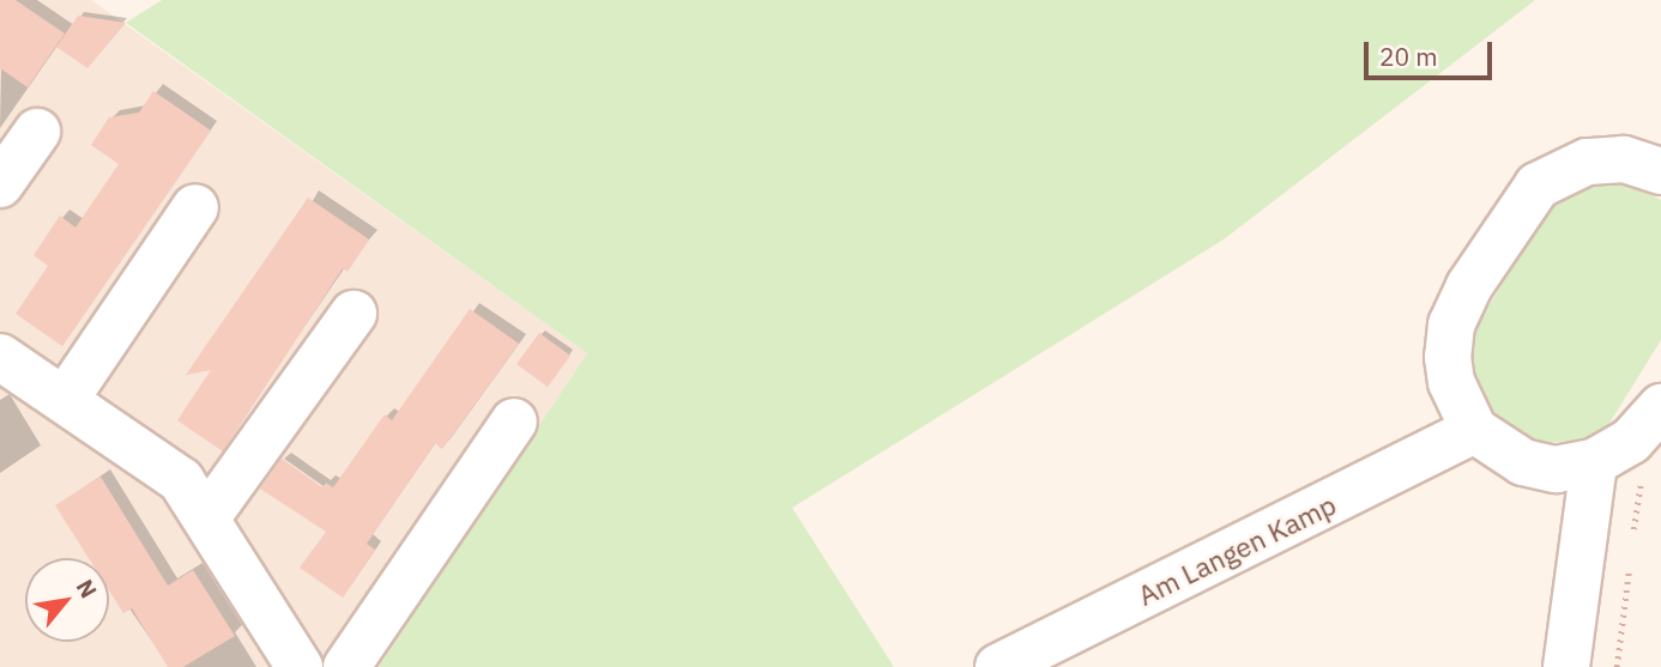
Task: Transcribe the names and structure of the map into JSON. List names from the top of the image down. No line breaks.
{"streets":{"street":["Am Langen Kamp"]},"scale_bar":"20 m","north":"top right"}
